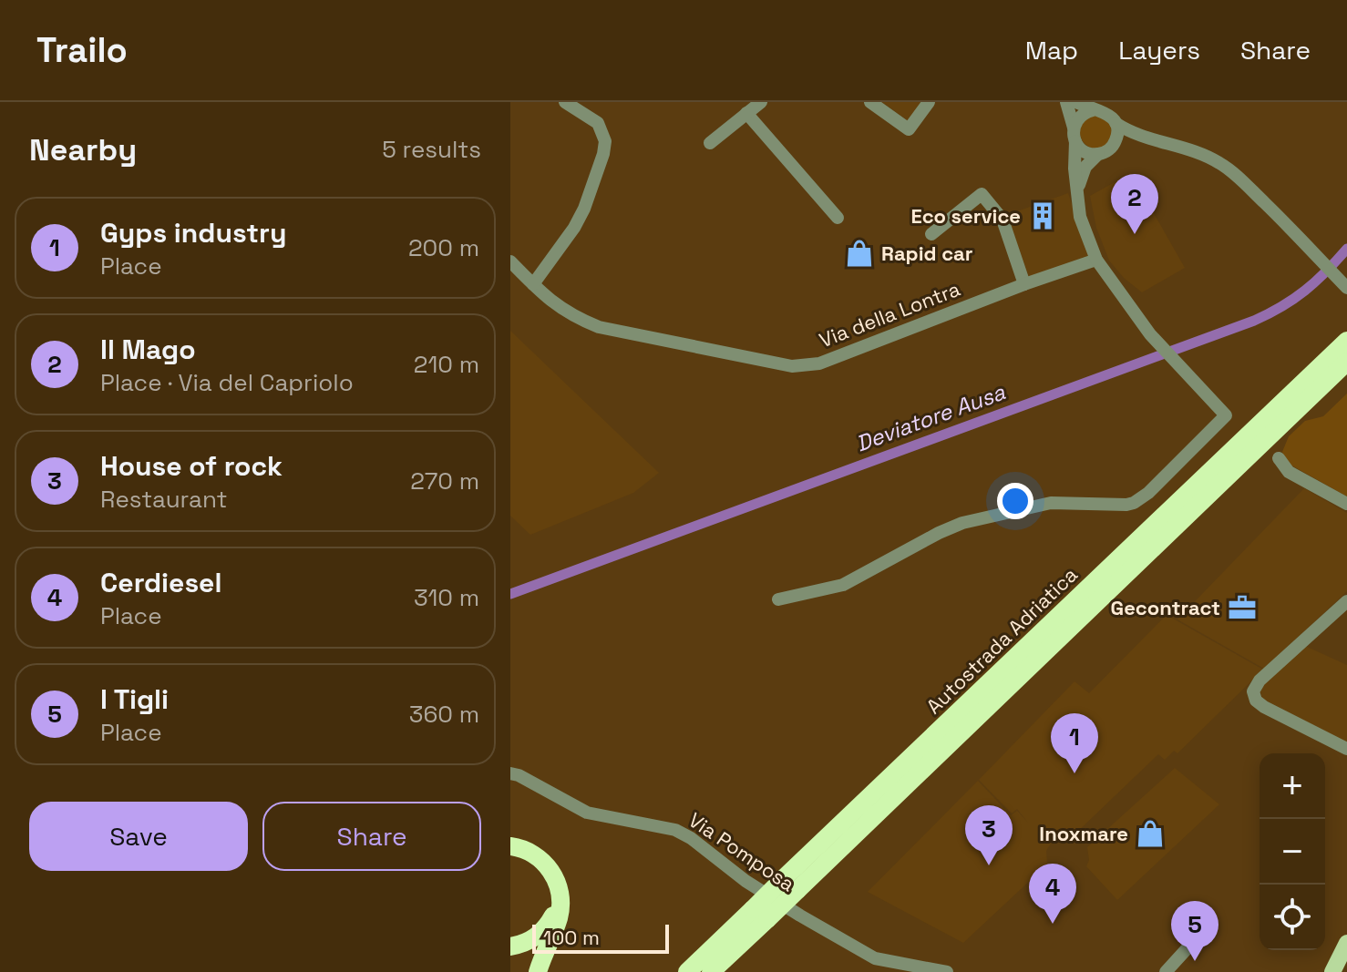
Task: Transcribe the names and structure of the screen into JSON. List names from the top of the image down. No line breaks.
{"streets":{"highway":["Autostrada Adriatica"],"street":["Via della Lontra","Via Pomposa"]},"water":["Deviatore Ausa"],"places":{"building":["Eco service"],"shop":["Rapid car","Inoxmare"],"office":["Gecontract"]},"scale_bar":"100 m","page":{"header":"Trailo","nav":["Map","Layers","Share"],"heading":["Nearby","5 results"],"pins":["2","1","3","4","5"],"list":[{"mark":"1","name":"Gyps industry","note":"Place","value":"200 m"},{"mark":"2","name":"Il Mago","note":"Place · Via del Capriolo","value":"210 m"},{"mark":"3","name":"House of rock","note":"Restaurant","value":"270 m"},{"mark":"4","name":"Cerdiesel","note":"Place","value":"310 m"},{"mark":"5","name":"I Tigli","note":"Place","value":"360 m"}],"map_buttons":["+","−"],"buttons":["Save","Share"],"scale":"100 m"}}
